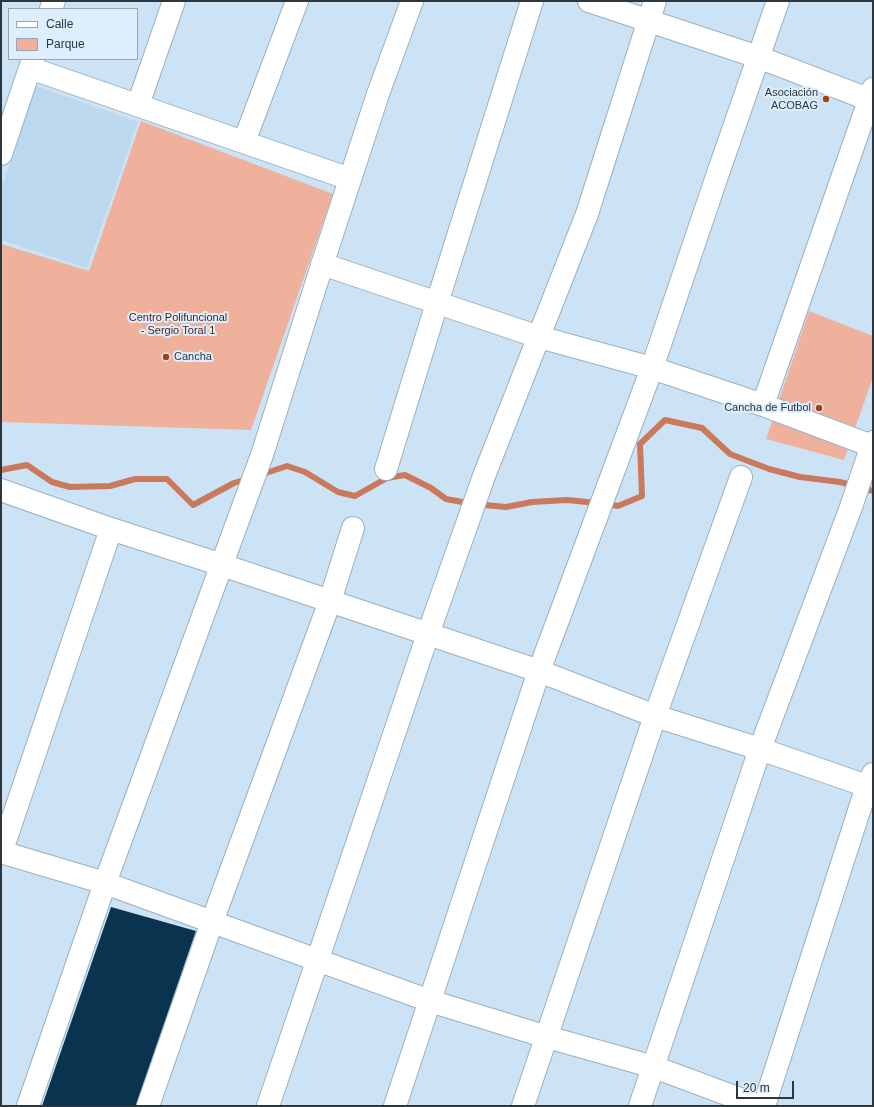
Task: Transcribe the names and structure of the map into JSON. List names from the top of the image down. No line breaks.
{"parks":["Centro Polifuncional - Sergio Toral 1"],"places":["Asociación ACOBAG","Cancha","Cancha de Futbol"],"legend":["Calle","Parque"],"scale_bar":"20 m"}
